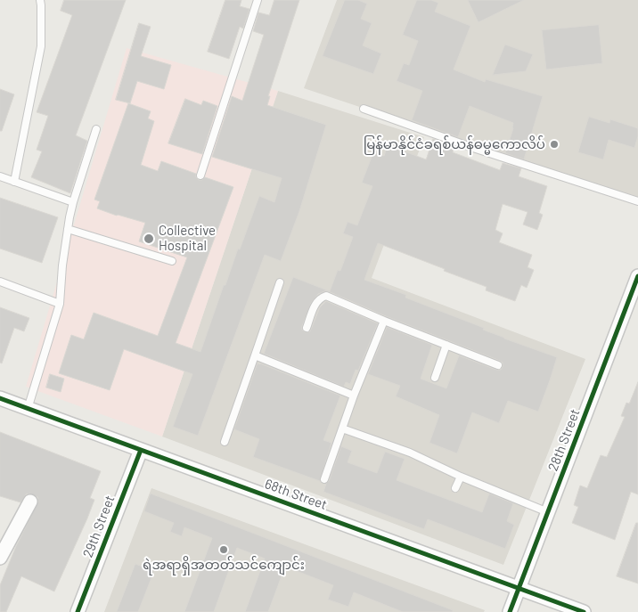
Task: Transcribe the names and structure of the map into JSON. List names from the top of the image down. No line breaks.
{"streets":{"street":["28th Street","68th Street","29th Street"]},"crossings":[["28th Street","68th Street"],["68th Street","29th Street"]],"places":["မြန်မာနိုင်ငံခရစ်ယန်ဓမ္မကောလိပ်","Collective Hospital","ရဲအရာရှိအတတ်သင်ကျောင်း"]}
